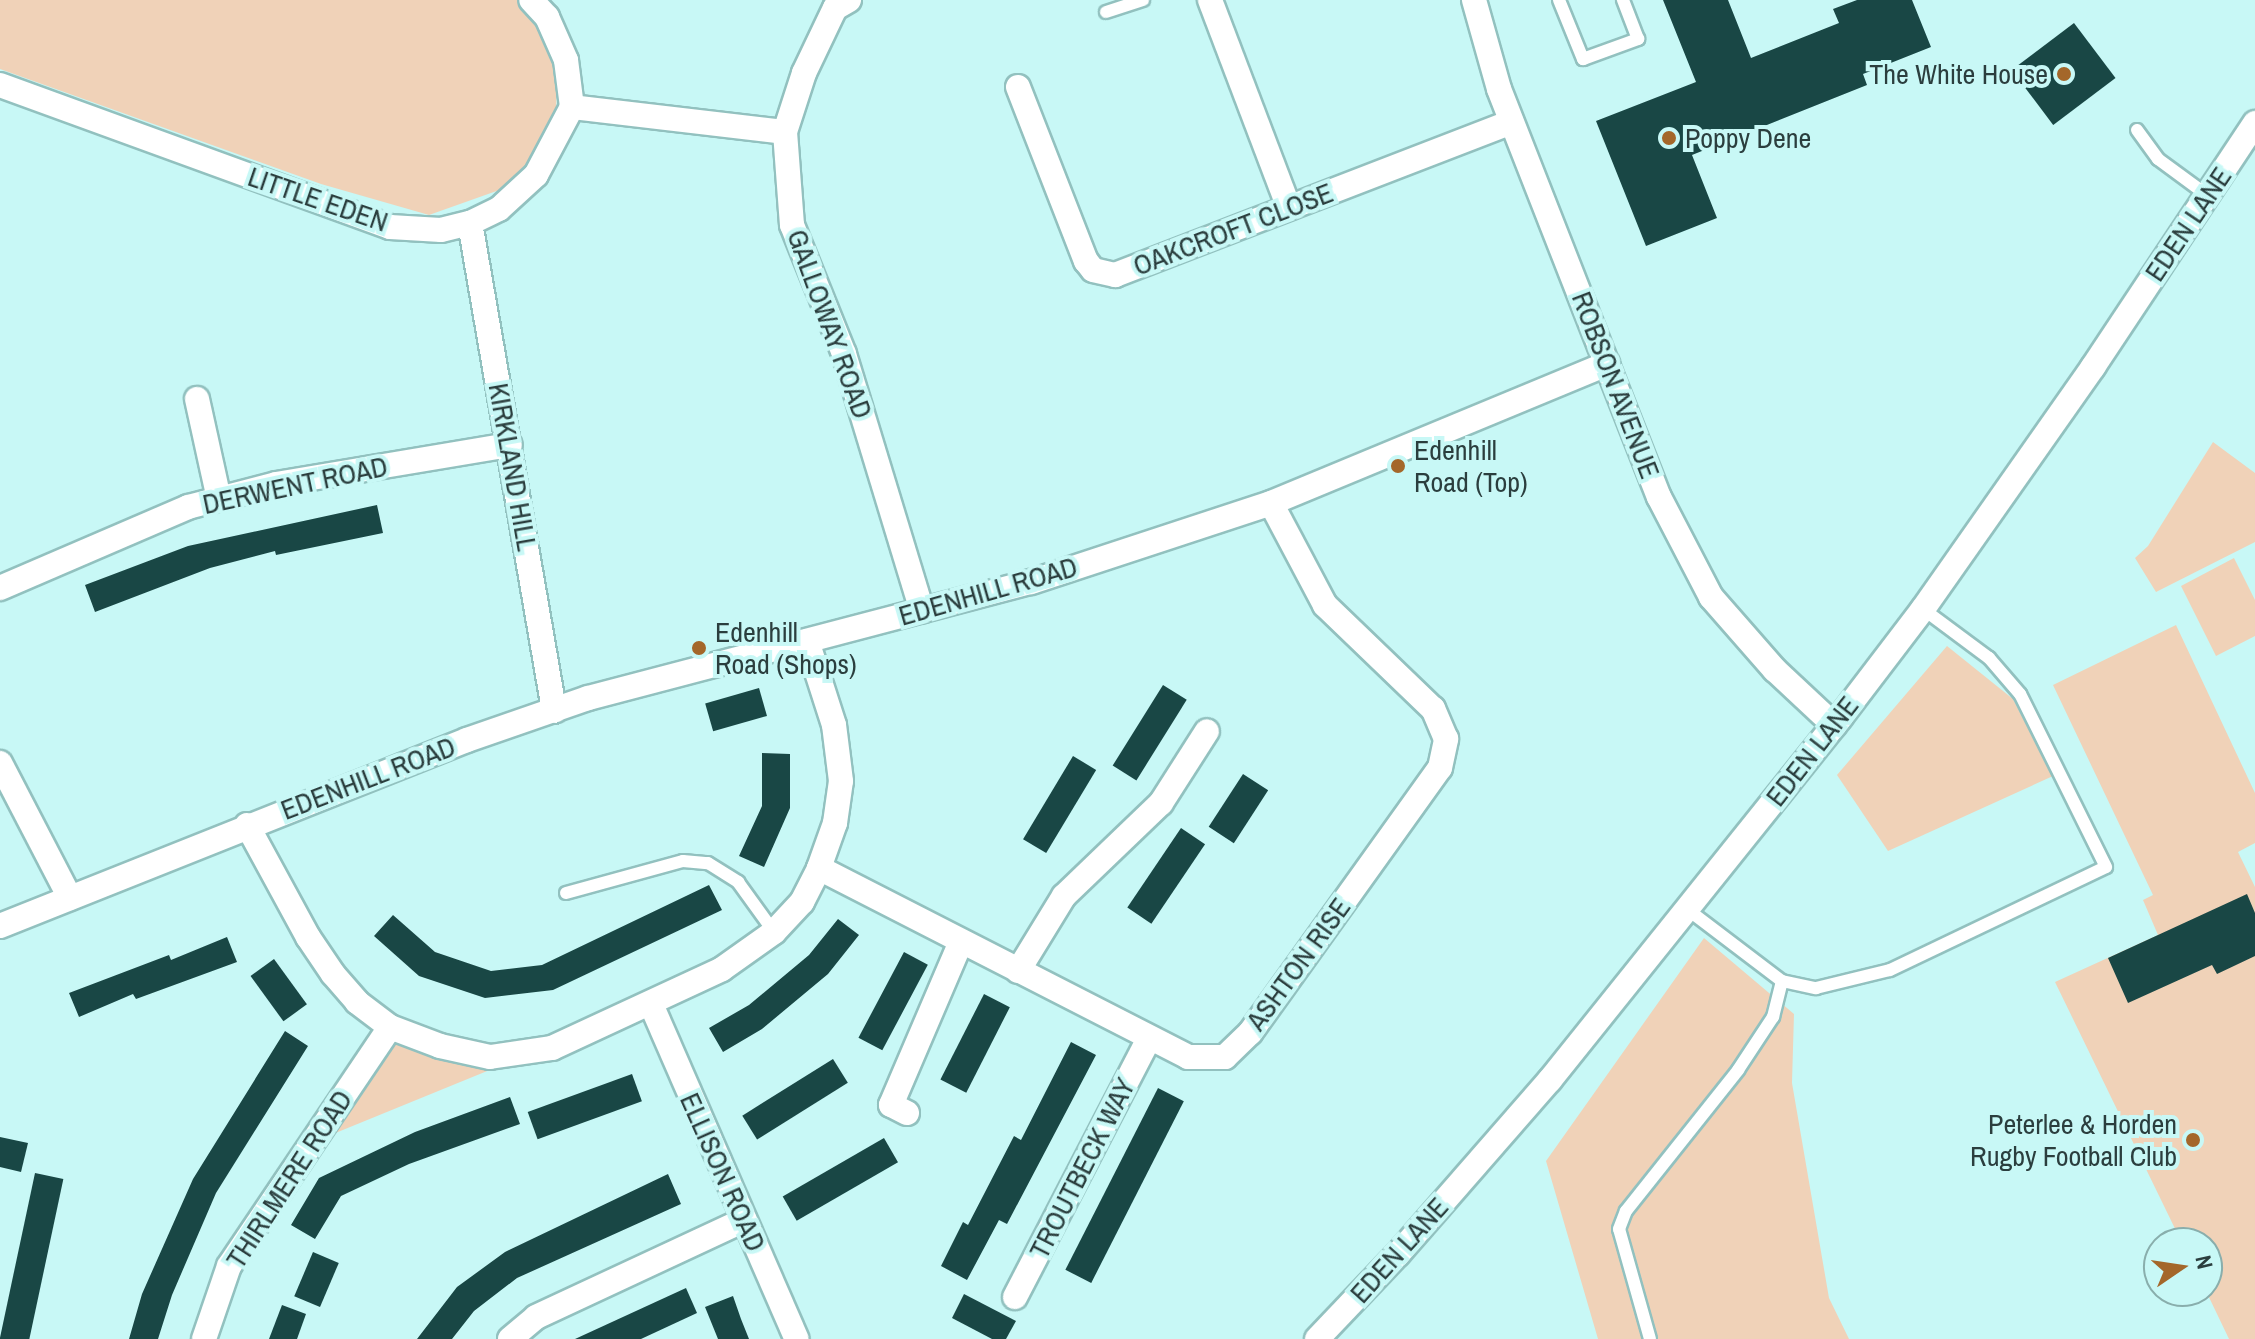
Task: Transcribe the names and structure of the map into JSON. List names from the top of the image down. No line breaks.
{"streets":{"street":["LITTLE EDEN","EDEN LANE","OAKCROFT CLOSE","GALLOWAY ROAD","ROBSON AVENUE","KIRKLAND HILL","DERWENT ROAD","EDENHILL ROAD","ASHTON RISE","TROUTBECK WAY","ELLISON ROAD","THIRLMERE ROAD"]},"crossings":[["LITTLE EDEN","KIRKLAND HILL"],["EDEN LANE","ROBSON AVENUE"],["OAKCROFT CLOSE","ROBSON AVENUE"],["GALLOWAY ROAD","EDENHILL ROAD"],["ROBSON AVENUE","EDENHILL ROAD"],["KIRKLAND HILL","DERWENT ROAD"],["KIRKLAND HILL","EDENHILL ROAD"],["EDENHILL ROAD","ASHTON RISE"],["ASHTON RISE","TROUTBECK WAY"]],"places":["The White House","Poppy Dene","Edenhill Road (Top)","Edenhill Road (Shops)","Peterlee & Horden Rugby Football Club"],"north":"right"}
